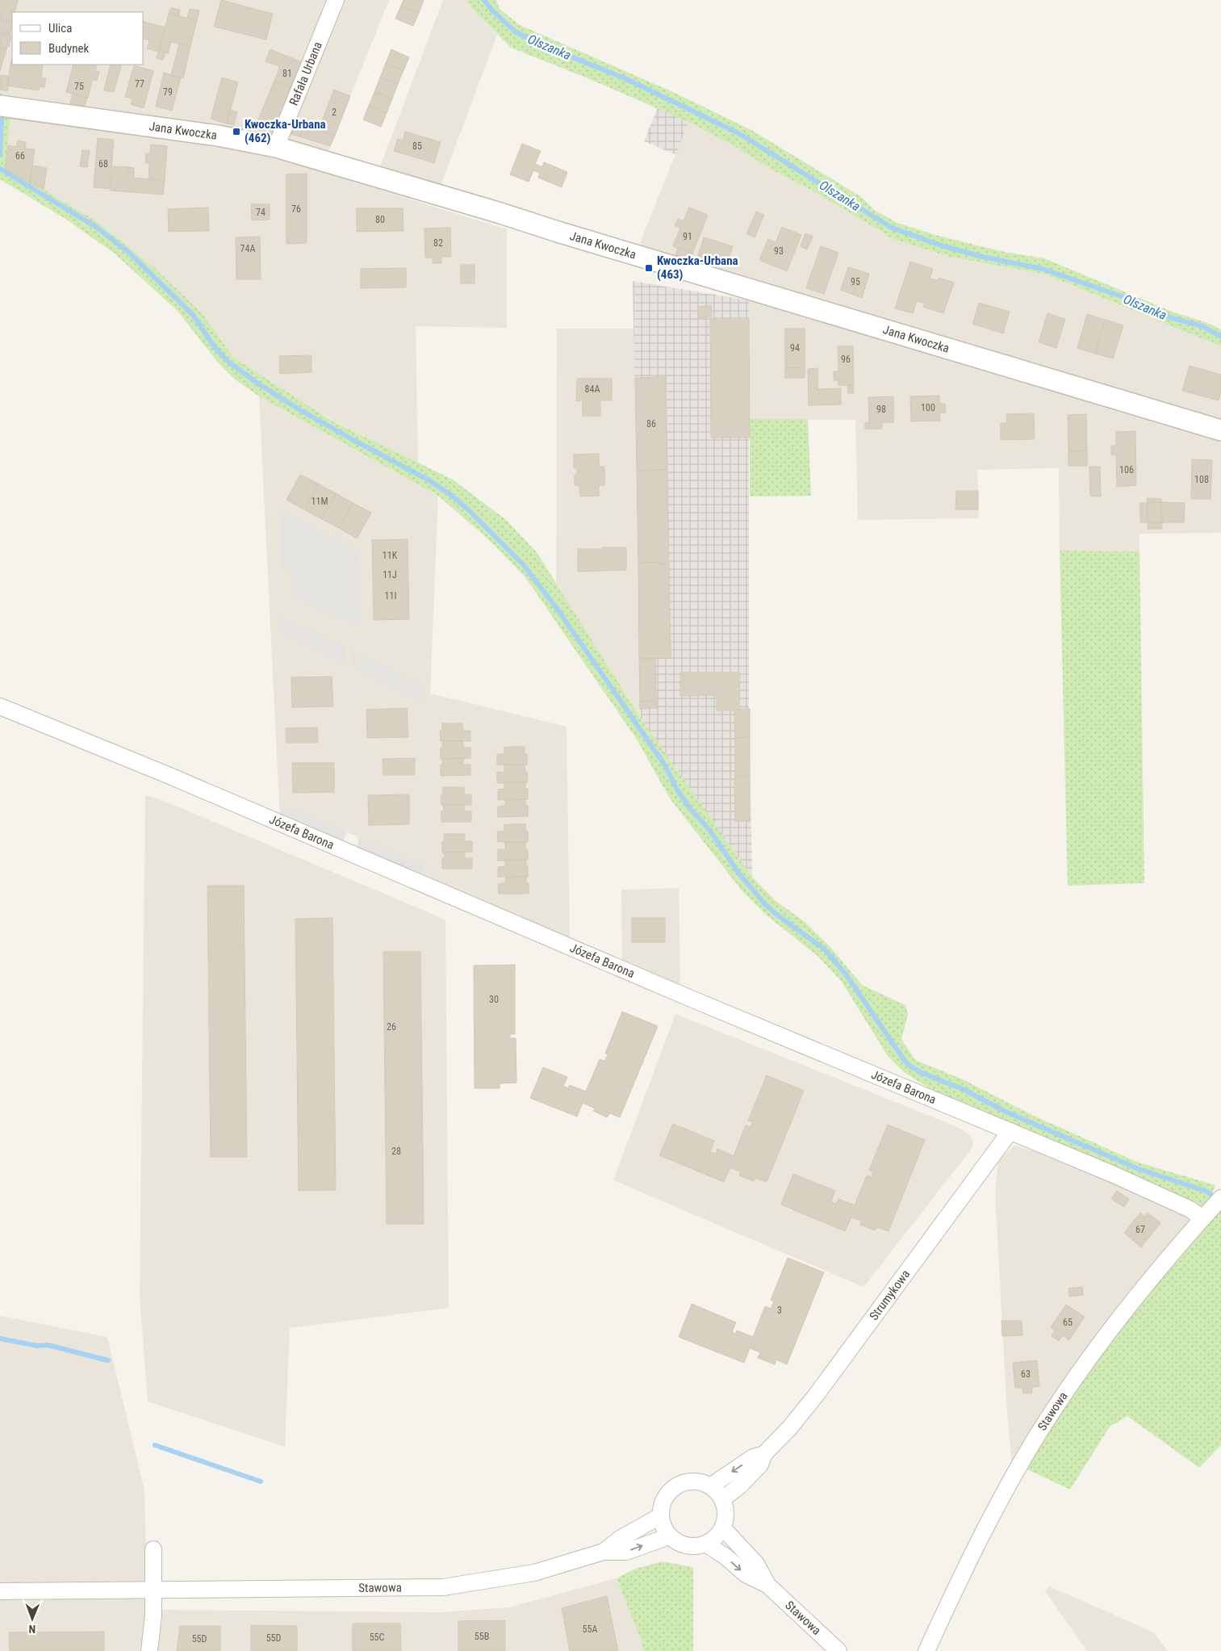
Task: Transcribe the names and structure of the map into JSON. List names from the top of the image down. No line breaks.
{"streets":{"street":["Rafała Urbana","Jana Kwoczka","Józefa Barona","Strumykowa","Stawowa"]},"crossings":[["Rafała Urbana","Jana Kwoczka"],["Józefa Barona","Strumykowa"],["Józefa Barona","Stawowa"],["Strumykowa","Stawowa"]],"water":["Olszanka"],"places":{"transit":["Kwoczka-Urbana (462)","Kwoczka-Urbana (463)"]},"house_numbers":["81","77","75","79","2","85","66","68","76","74","80","91","82","74A","93","95","94","96","84A","100","98","86","106","108","11M","11K","11J","11I","30","26","28","67","3","65","63","55A","55B","55C","55D","55D"],"legend":["Ulica","Budynek"],"north":"bottom"}
